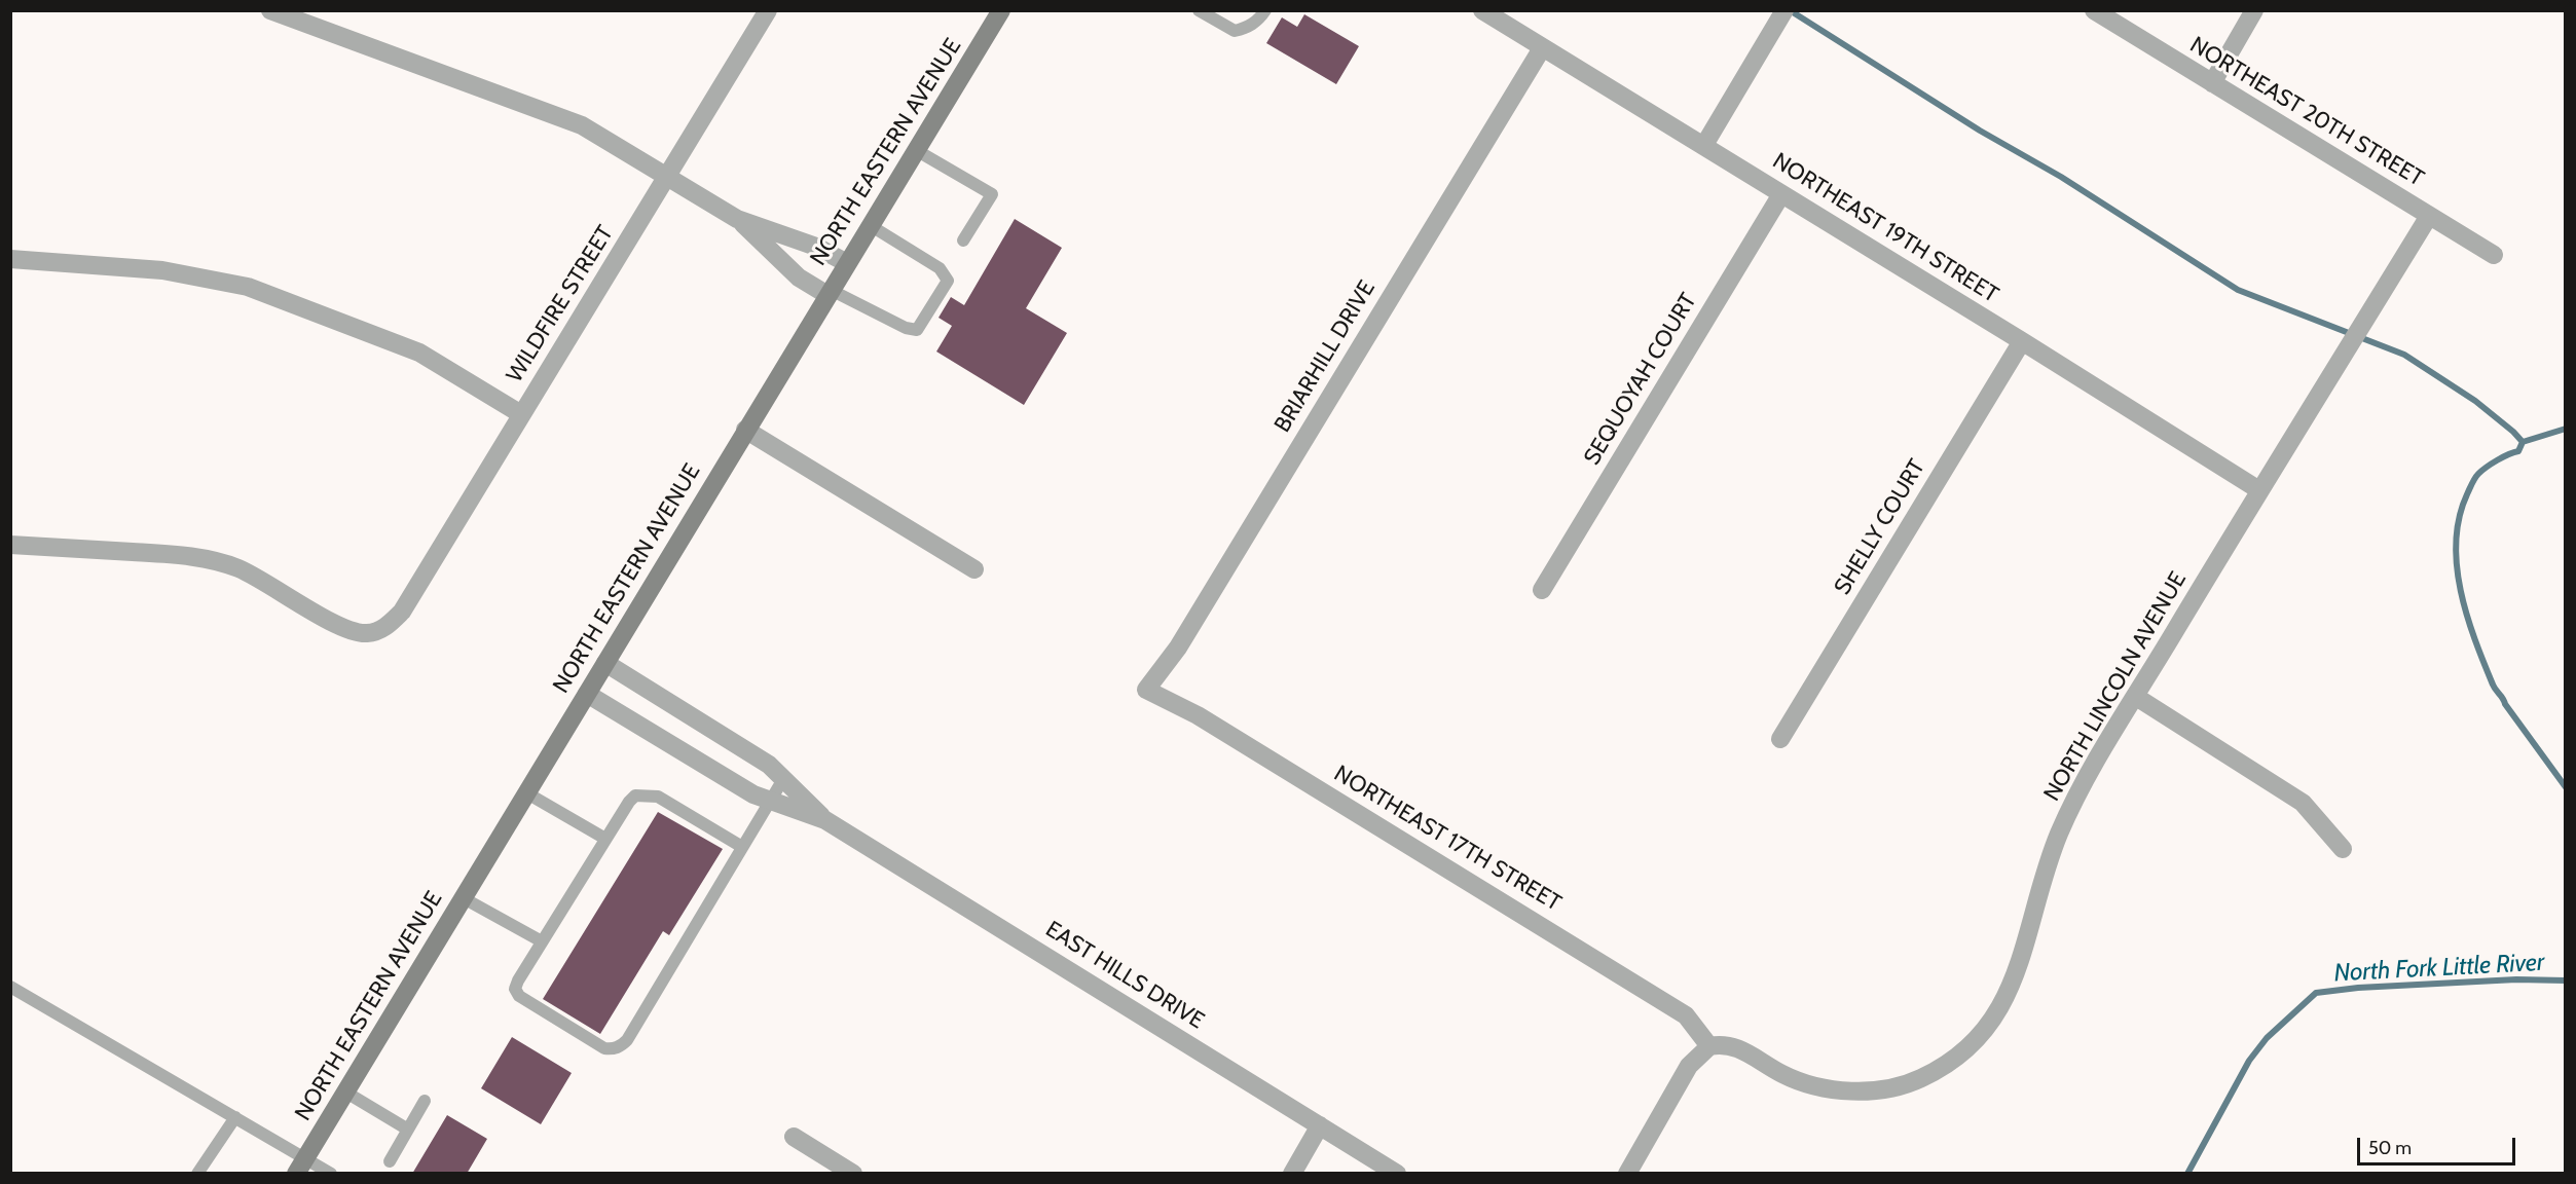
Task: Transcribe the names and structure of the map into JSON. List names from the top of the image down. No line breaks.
{"streets":{"main road":["NORTH EASTERN AVENUE"],"street":["NORTHEAST 20TH STREET","NORTHEAST 19TH STREET","WILDFIRE STREET","BRIARHILL DRIVE","SEQUOYAH COURT","SHELLY COURT","NORTH LINCOLN AVENUE","NORTHEAST 17TH STREET","EAST HILLS DRIVE"]},"crossings":[["NORTHEAST 20TH STREET","NORTH LINCOLN AVENUE"],["NORTH EASTERN AVENUE","EAST HILLS DRIVE"],["NORTHEAST 19TH STREET","BRIARHILL DRIVE"],["NORTHEAST 19TH STREET","SEQUOYAH COURT"],["NORTHEAST 19TH STREET","SHELLY COURT"],["NORTHEAST 19TH STREET","NORTH LINCOLN AVENUE"],["BRIARHILL DRIVE","NORTHEAST 17TH STREET"],["NORTH LINCOLN AVENUE","NORTHEAST 17TH STREET"]],"water":["North Fork Little River"],"scale_bar":"50 m"}
